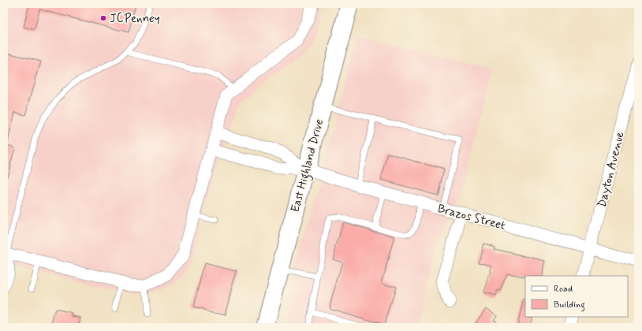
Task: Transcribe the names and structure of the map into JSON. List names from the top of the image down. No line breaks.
{"streets":{"main road":["East Highland Drive"],"street":["Dayton Avenue","Brazos Street"]},"crossings":[["East Highland Drive","Brazos Street"],["Dayton Avenue","Brazos Street"]],"places":["JCPenney"],"legend":["Road","Building"]}
